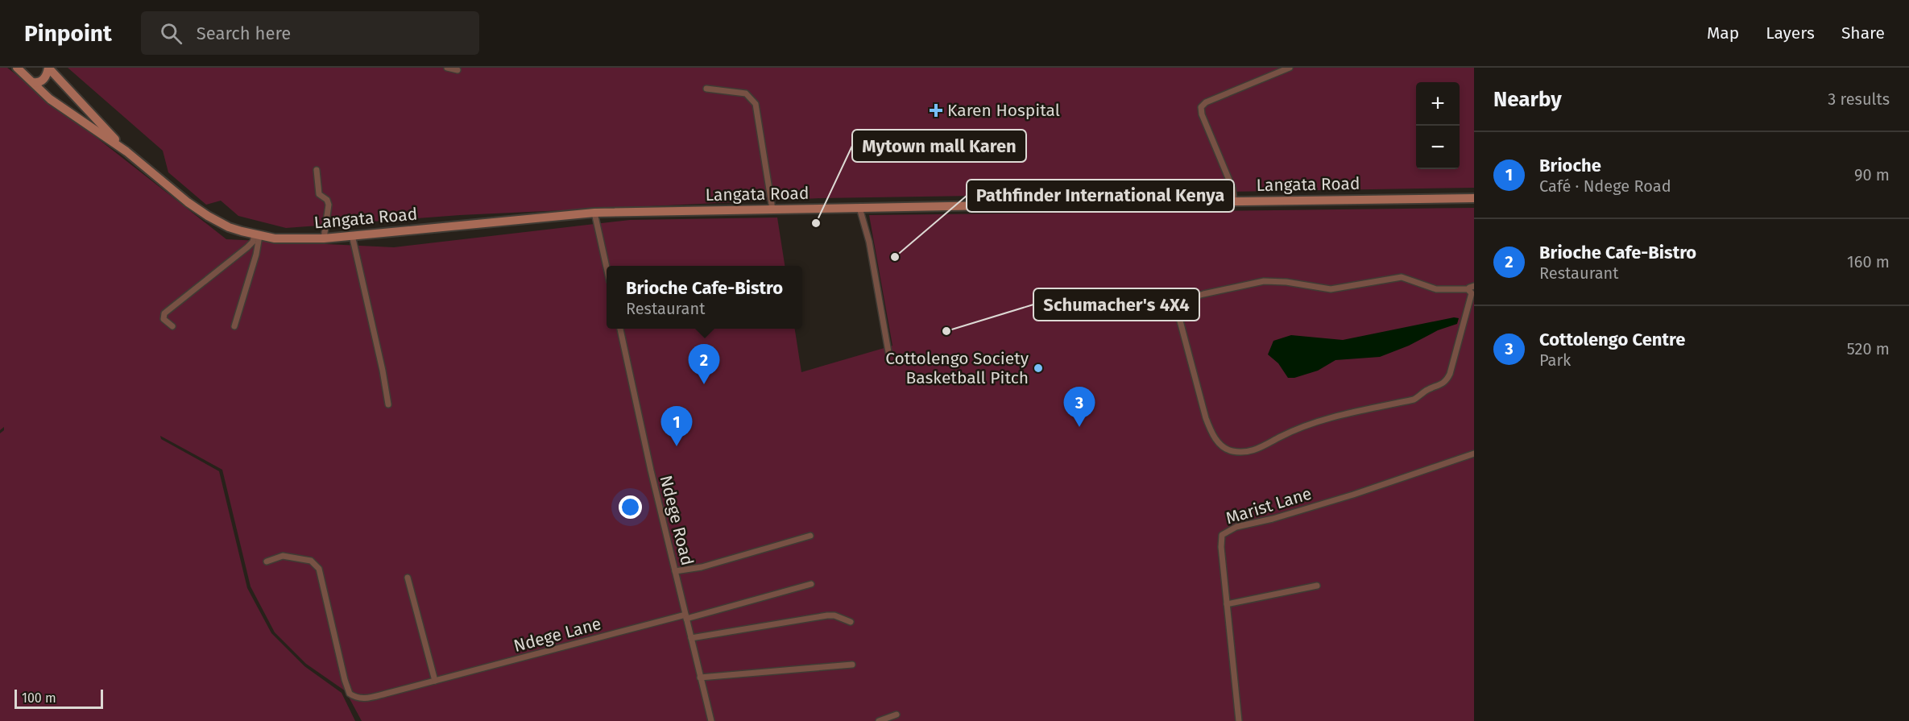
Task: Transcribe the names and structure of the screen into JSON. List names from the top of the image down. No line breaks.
{"streets":{"main road":["Langata Road"],"street":["Marist Lane","Ndege Road","Ndege Lane"]},"crossings":[["Ndege Road","Ndege Lane"]],"places":{"health":["Karen Hospital"],"other":["Mytown mall Karen","Pathfinder International Kenya","Schumacher's 4X4","Cottolengo Society Basketball Pitch"]},"scale_bar":"100 m","page":{"header":"Pinpoint","search":"Search here","nav":["Map","Layers","Share"],"heading":["Nearby","3 results"],"map_buttons":["+","−"],"list":[{"mark":"1","name":"Brioche","note":"Café · Ndege Road","value":"90 m"},{"mark":"2","name":"Brioche Cafe-Bistro","note":"Restaurant","value":"160 m"},{"mark":"3","name":"Cottolengo Centre","note":"Park","value":"520 m"}],"popup":["Brioche Cafe-Bistro","Restaurant"],"pins":["2","3","1"],"scale":"100 m"}}
